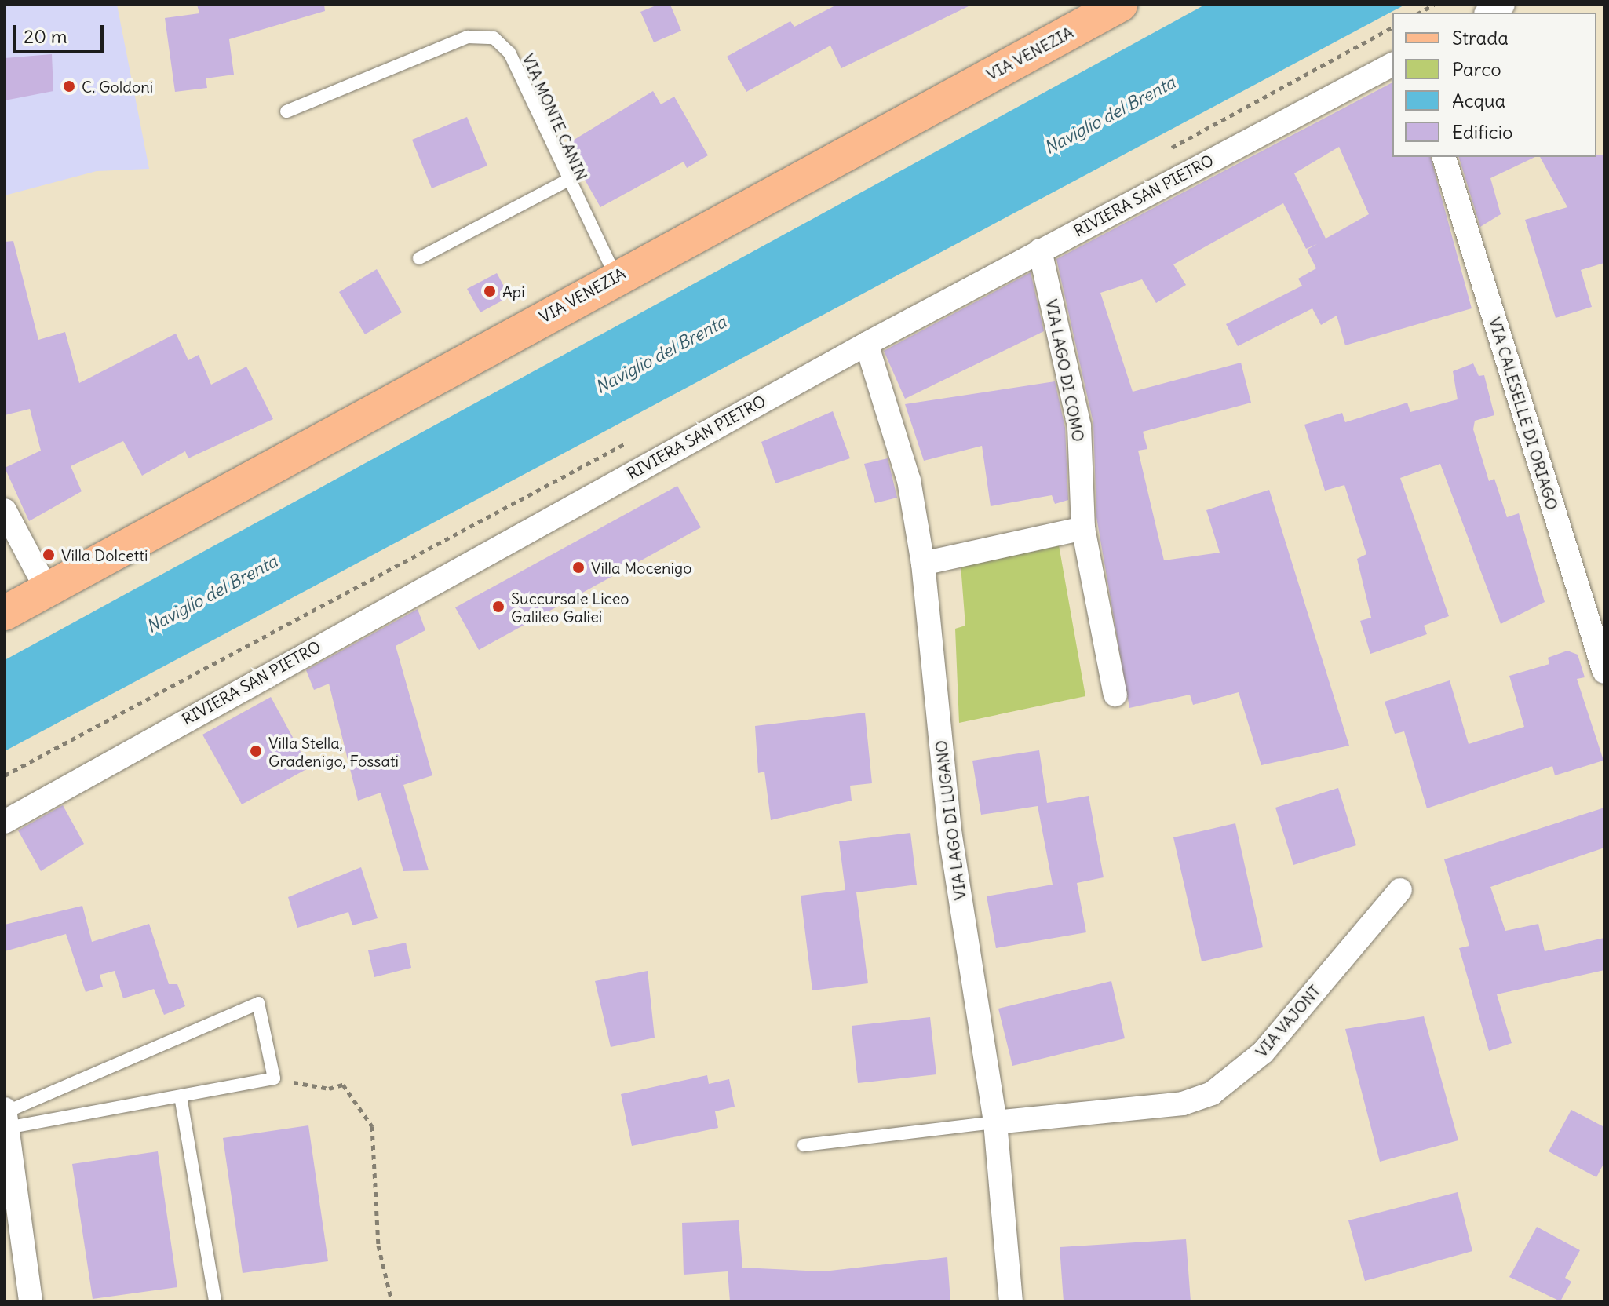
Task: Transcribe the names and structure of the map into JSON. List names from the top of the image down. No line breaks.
{"streets":{"main road":["VIA VENEZIA"],"street":["RIVIERA SAN PIETRO","VIA LAGO DI COMO","VIA CALESELLE DI ORIAGO","VIA LAGO DI LUGANO","VIA VAJONT"],"lane":["VIA MONTE CANIN"]},"crossings":[["VIA VENEZIA","VIA MONTE CANIN"],["RIVIERA SAN PIETRO","VIA LAGO DI COMO"],["RIVIERA SAN PIETRO","VIA LAGO DI LUGANO"],["VIA LAGO DI LUGANO","VIA VAJONT"]],"water":["Naviglio del Brenta"],"places":["C. Goldoni","Api","Villa Dolcetti","Villa Mocenigo","Succursale Liceo Galileo Galiei","Villa Stella, Gradenigo, Fossati"],"legend":["Strada","Parco","Acqua","Edificio"],"scale_bar":"20 m"}
